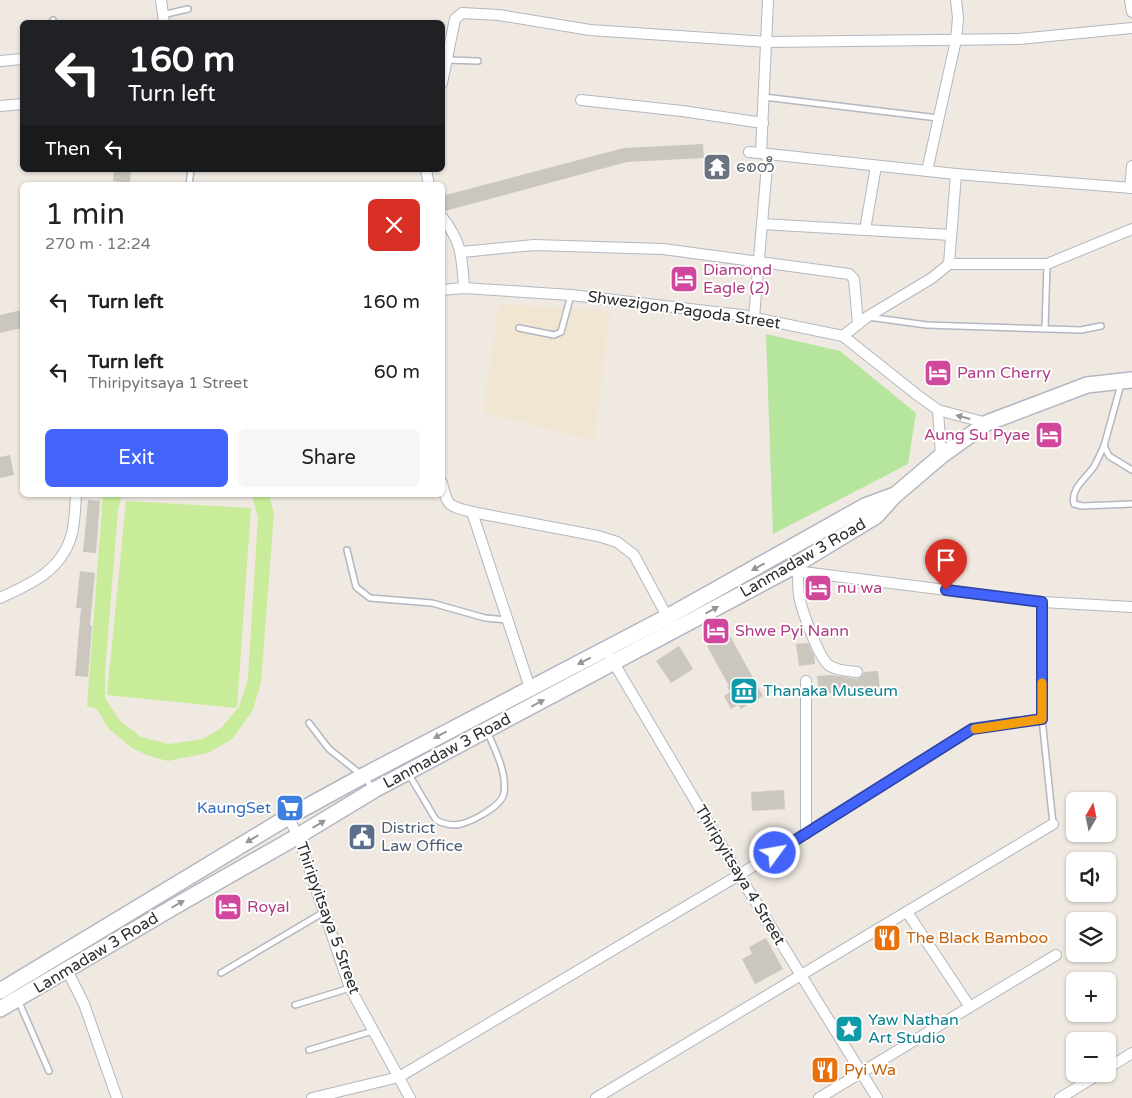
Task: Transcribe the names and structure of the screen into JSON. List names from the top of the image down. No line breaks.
{"streets":{"main road":["Lanmadaw 3 Road"],"street":["Shwezigon Pagoda Street","Thiripyitsaya 4 Street","Thiripyitsaya 5 Street"]},"crossings":[["Shwezigon Pagoda Street","Lanmadaw 3 Road"],["Lanmadaw 3 Road","Thiripyitsaya 4 Street"],["Lanmadaw 3 Road","Thiripyitsaya 5 Street"]],"places":{"temple":["စေတီ"],"hotel":["Diamond Eagle (2)","Pann Cherry","Aung Su Pyae","nu wa","Shwe Pyi Nann","Royal"],"museum":["Thanaka Museum"],"supermarket":["KaungSet"],"public building":["District Law Office"],"restaurant":["The Black Bamboo","Pyi Wa"],"place":["Yaw Nathan Art Studio"]},"north":"top","page":{"turn":["160 m","Turn left"],"then":"Then","heading":["1 min","270 m · 12:24"],"list":[{"name":"Turn left","value":"160 m"},{"name":"Turn left","note":"Thiripyitsaya 1 Street","value":"60 m"}],"buttons":["Exit","Share"],"map_buttons":["+","−"]}}
